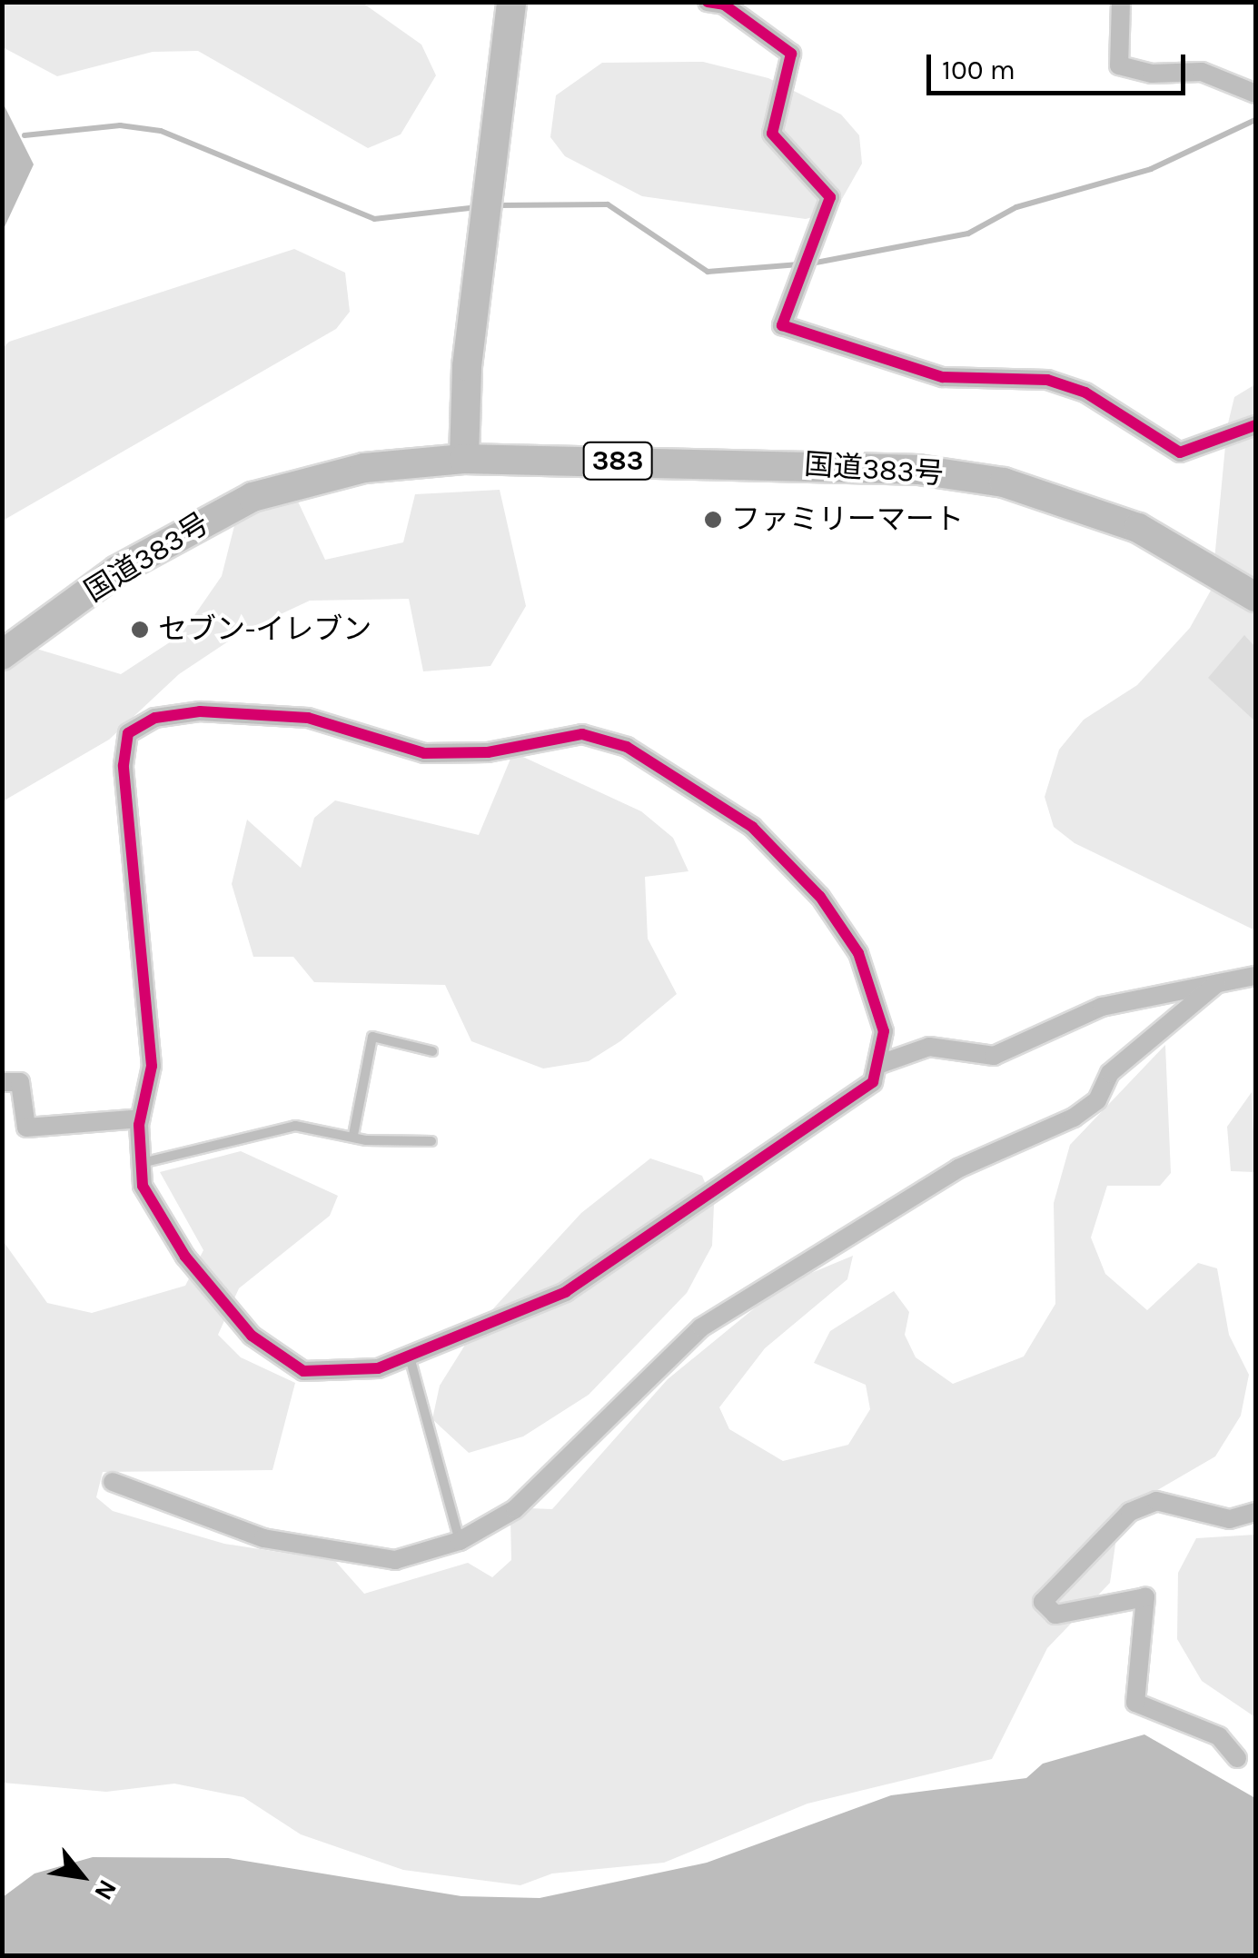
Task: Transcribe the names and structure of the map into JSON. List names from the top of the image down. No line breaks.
{"streets":{"highway":["383","国道383号"]},"places":["ファミリーマート","セブン-イレブン"],"scale_bar":"100 m","north":"bottom right"}
